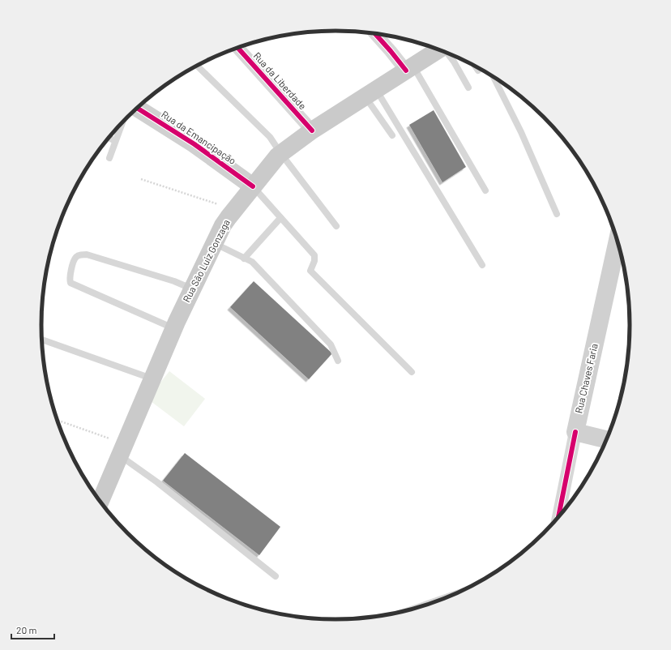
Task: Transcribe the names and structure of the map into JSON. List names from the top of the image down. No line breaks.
{"streets":{"main road":["Rua da Emancipação","Rua São Luiz Gonzaga","Rua Chaves Faria"],"street":["Rua da Liberdade"]},"crossings":[["Rua da Liberdade","Rua São Luiz Gonzaga"],["Rua da Emancipação","Rua São Luiz Gonzaga"]],"scale_bar":"20 m"}
